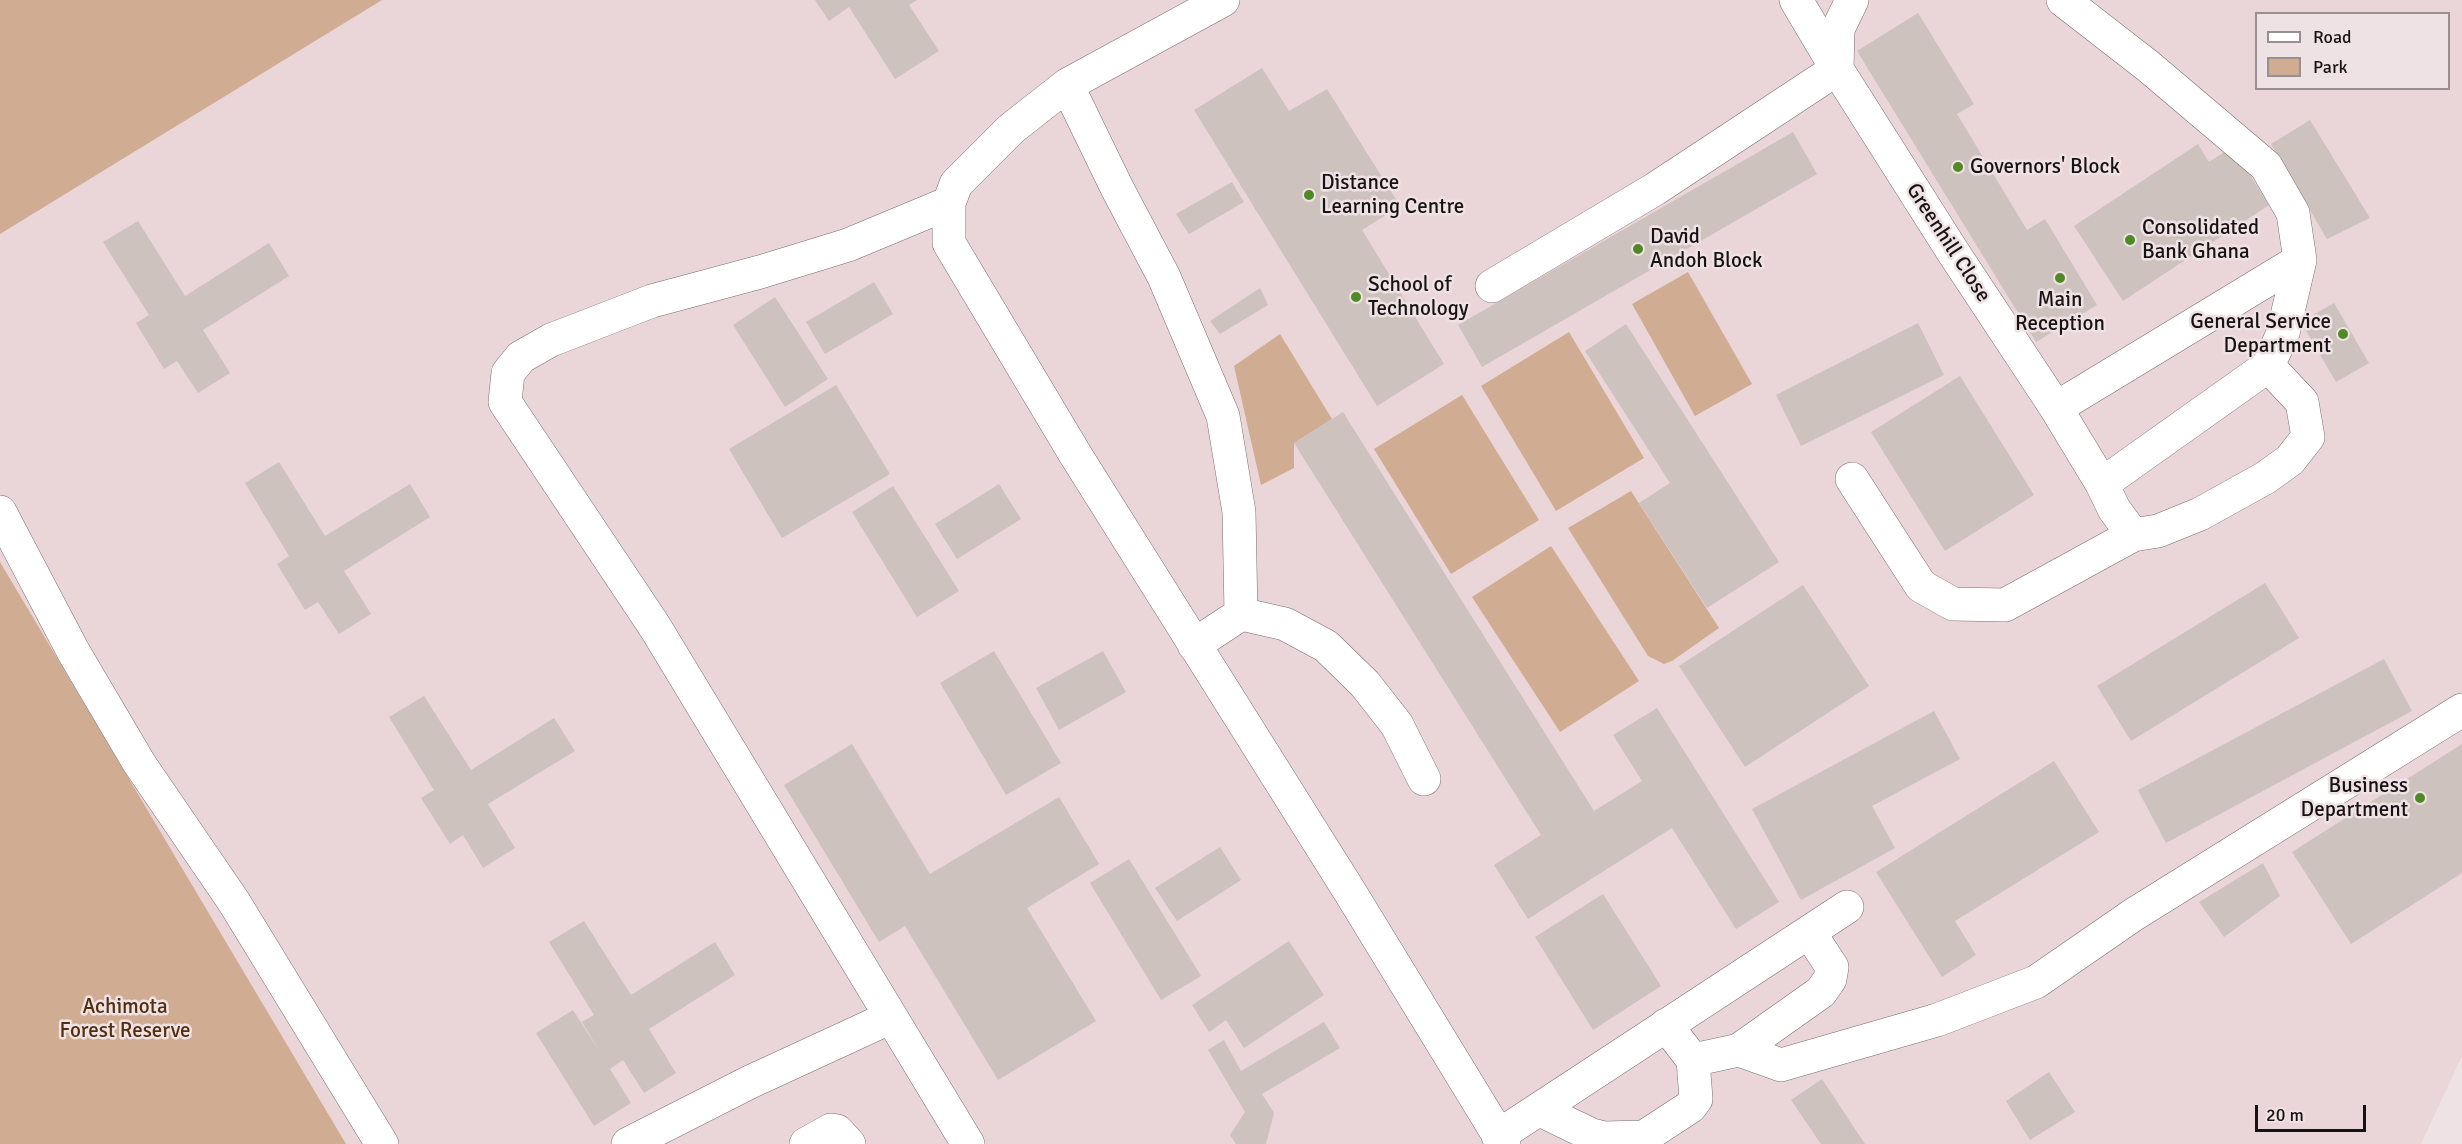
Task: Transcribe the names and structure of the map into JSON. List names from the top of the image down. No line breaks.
{"streets":{"lane":["Greenhill Close"]},"parks":["Achimota Forest Reserve"],"places":["Governors' Block","Distance Learning Centre","Consolidated Bank Ghana","David Andoh Block","Main Reception","School of Technology","General Service Department","Business Department"],"legend":["Road","Park"],"scale_bar":"20 m"}
